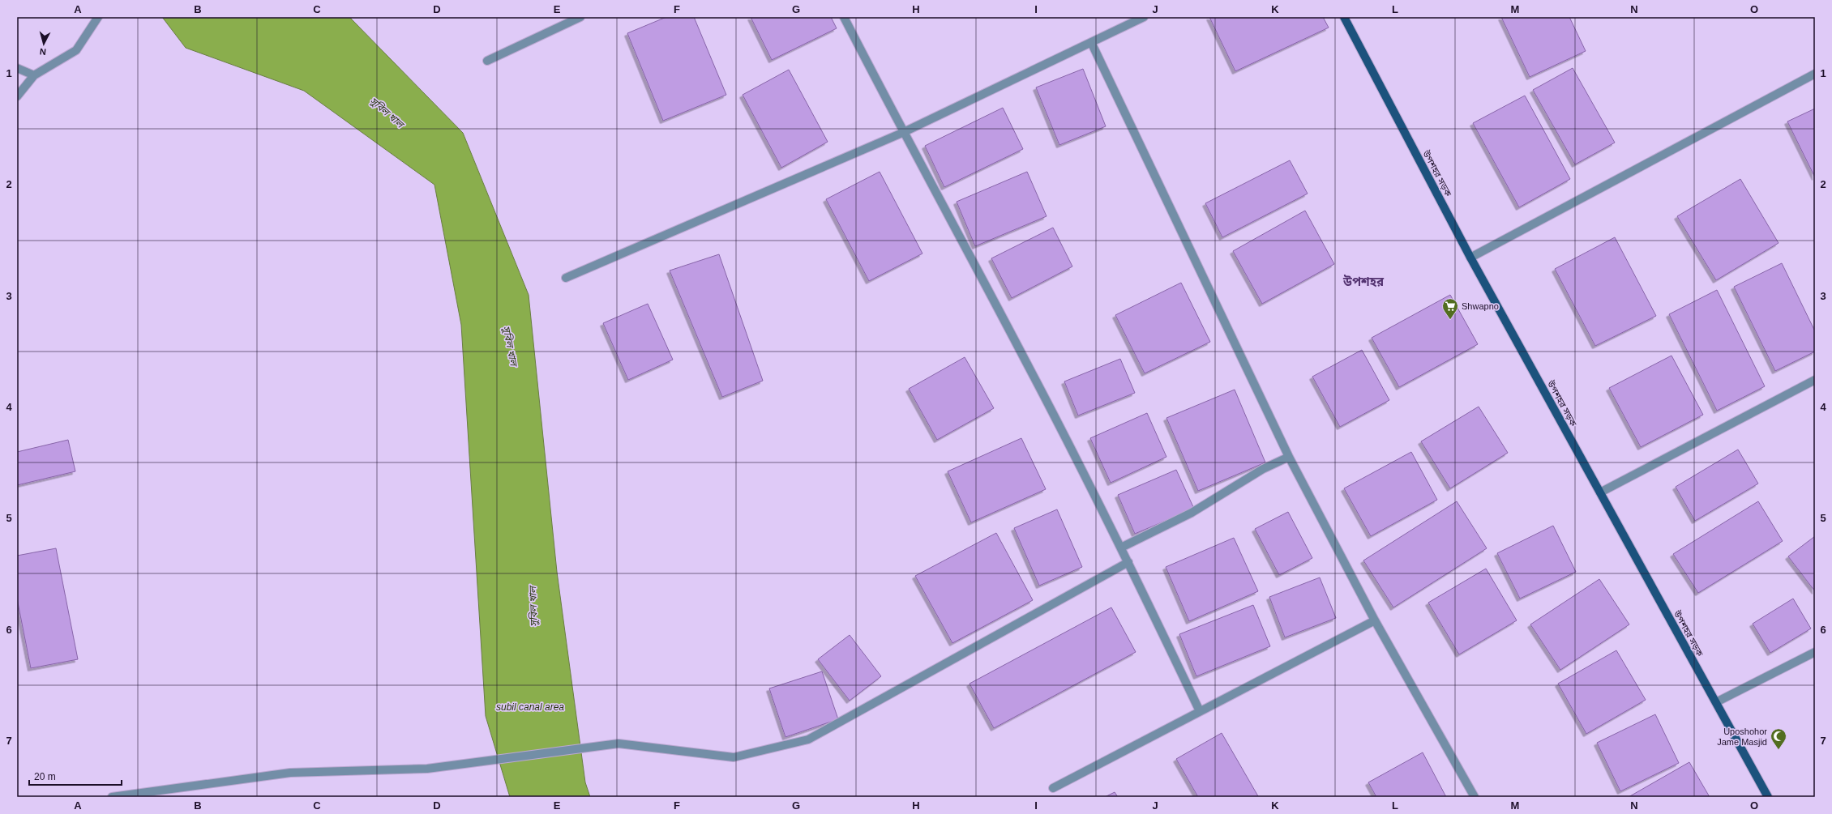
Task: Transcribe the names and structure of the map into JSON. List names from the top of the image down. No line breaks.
{"streets":{"main road":["উপশহর সড়ক"]},"districts":["উপশহর"],"water":["সুবিল খাল","subil canal area"],"places":{"supermarket":["Shwapno"],"mosque":["Uposhohor Jame Masjid"]},"scale_bar":"20 m","north":"bottom","grid":{"columns":["A","B","C","D","E","F","G","H","I","J","K","L","M","N","O"],"rows":["1","2","3","4","5","6","7"]}}
